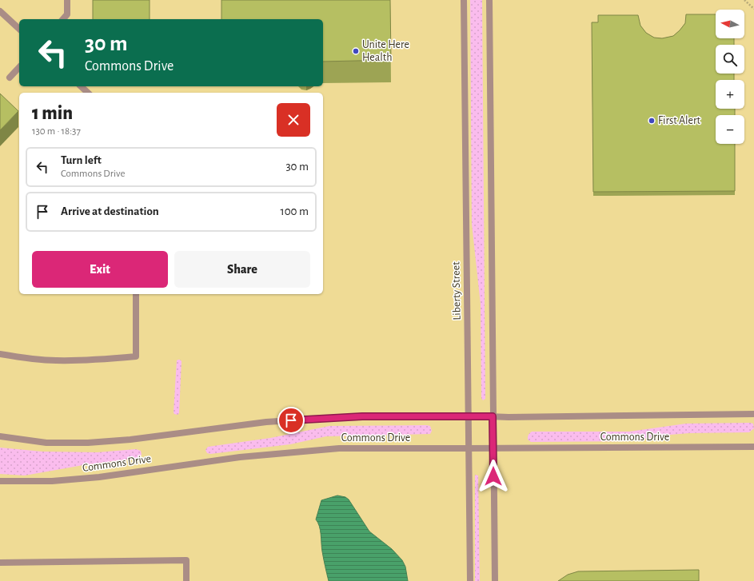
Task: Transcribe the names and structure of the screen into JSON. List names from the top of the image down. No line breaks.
{"streets":{"street":["Liberty Street","Commons Drive"]},"crossings":[["Liberty Street","Commons Drive"]],"places":["Unite Here Health","First Alert"],"north":"left","page":{"map_buttons":["+","−"],"turn":["30 m","Commons Drive"],"heading":["1 min","130 m · 18:37"],"list":[{"name":"Turn left","note":"Commons Drive","value":"30 m"},{"name":"Arrive at destination","value":"100 m"}],"buttons":["Exit","Share"]}}
